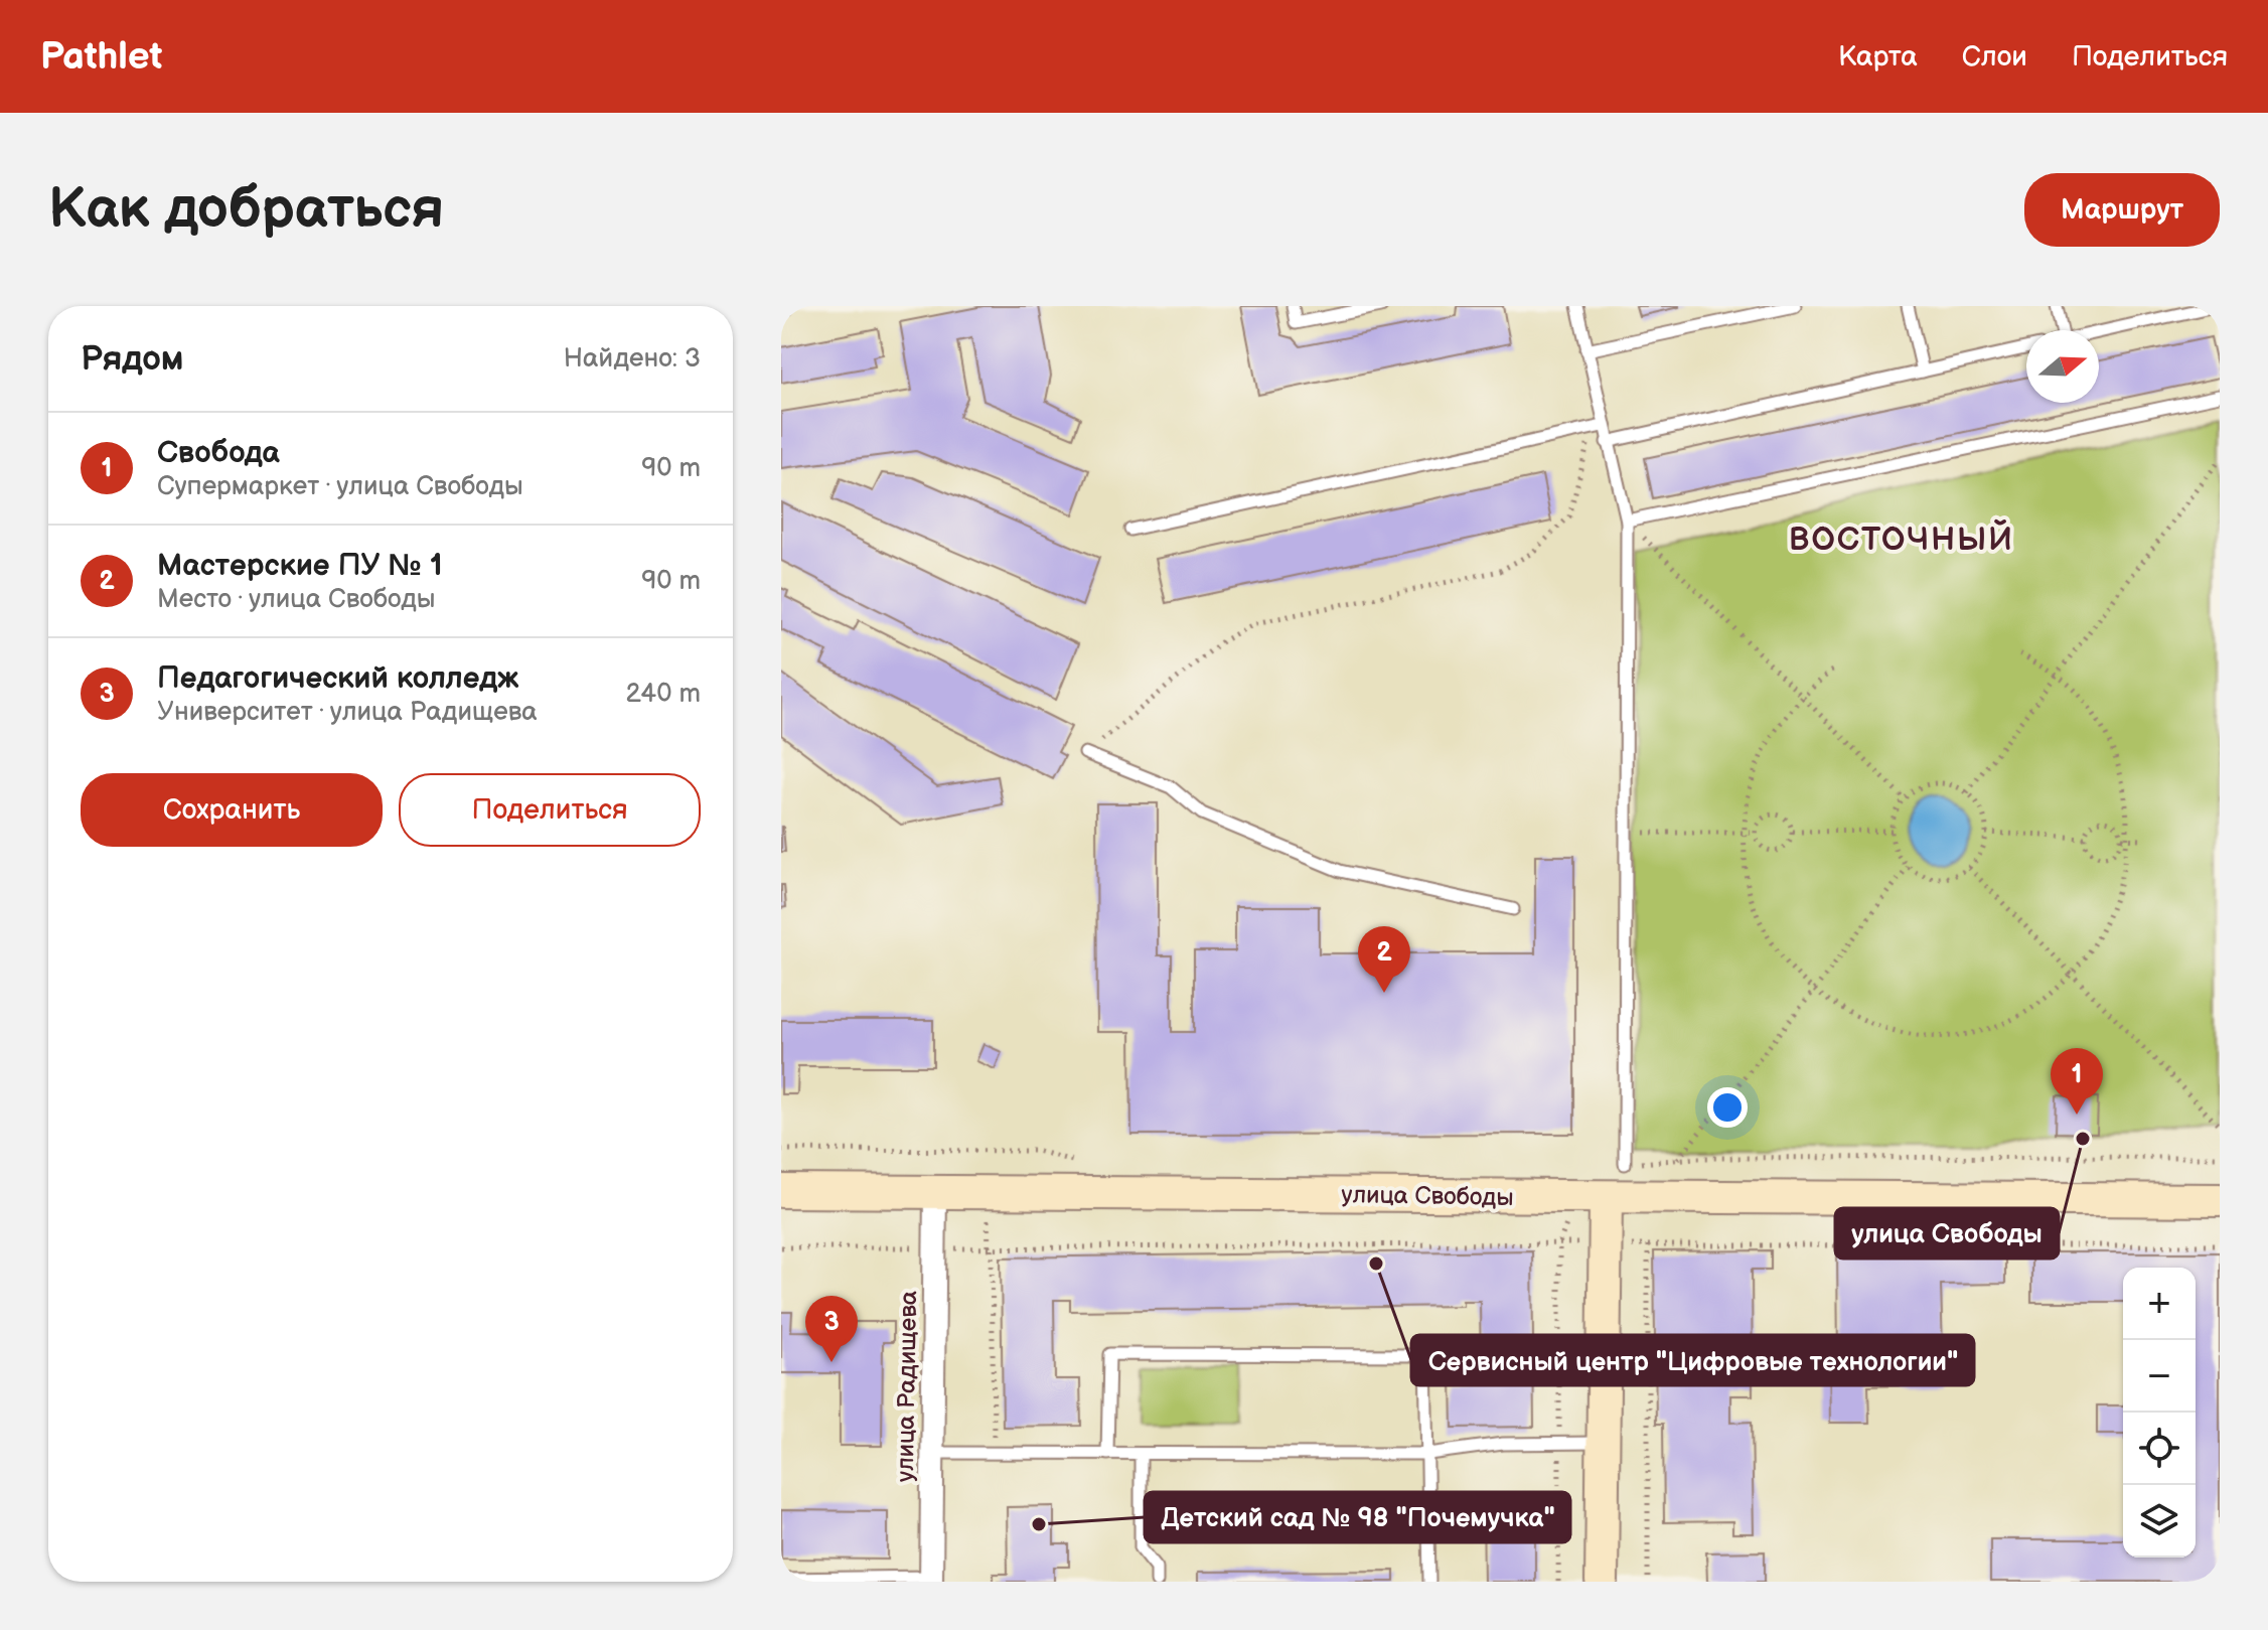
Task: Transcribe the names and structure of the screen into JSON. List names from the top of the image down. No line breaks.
{"streets":{"main road":["улица Свободы"],"street":["улица Радищева"]},"crossings":[["улица Свободы","улица Радищева"]],"districts":["ВОСТОЧНЫЙ"],"places":["улица Свободы","Сервисный центр \"Цифровые технологии\"","Детский сад № 98 \"Почемучка\""],"north":"right","page":{"header":"Pathlet","nav":["Карта","Слои","Поделиться"],"buttons":["Маршрут",["Сохранить","Поделиться"]],"title":"Как добраться","heading":["Рядом","Найдено: 3"],"list":[{"mark":"1","name":"Свобода","note":"Супермаркет · улица Свободы","value":"90 m"},{"mark":"2","name":"Мастерские ПУ № 1","note":"Место · улица Свободы","value":"90 m"},{"mark":"3","name":"Педагогический колледж","note":"Университет · улица Радищева","value":"240 m"}],"pins":["2","1","3"],"map_buttons":["+","−"]}}
